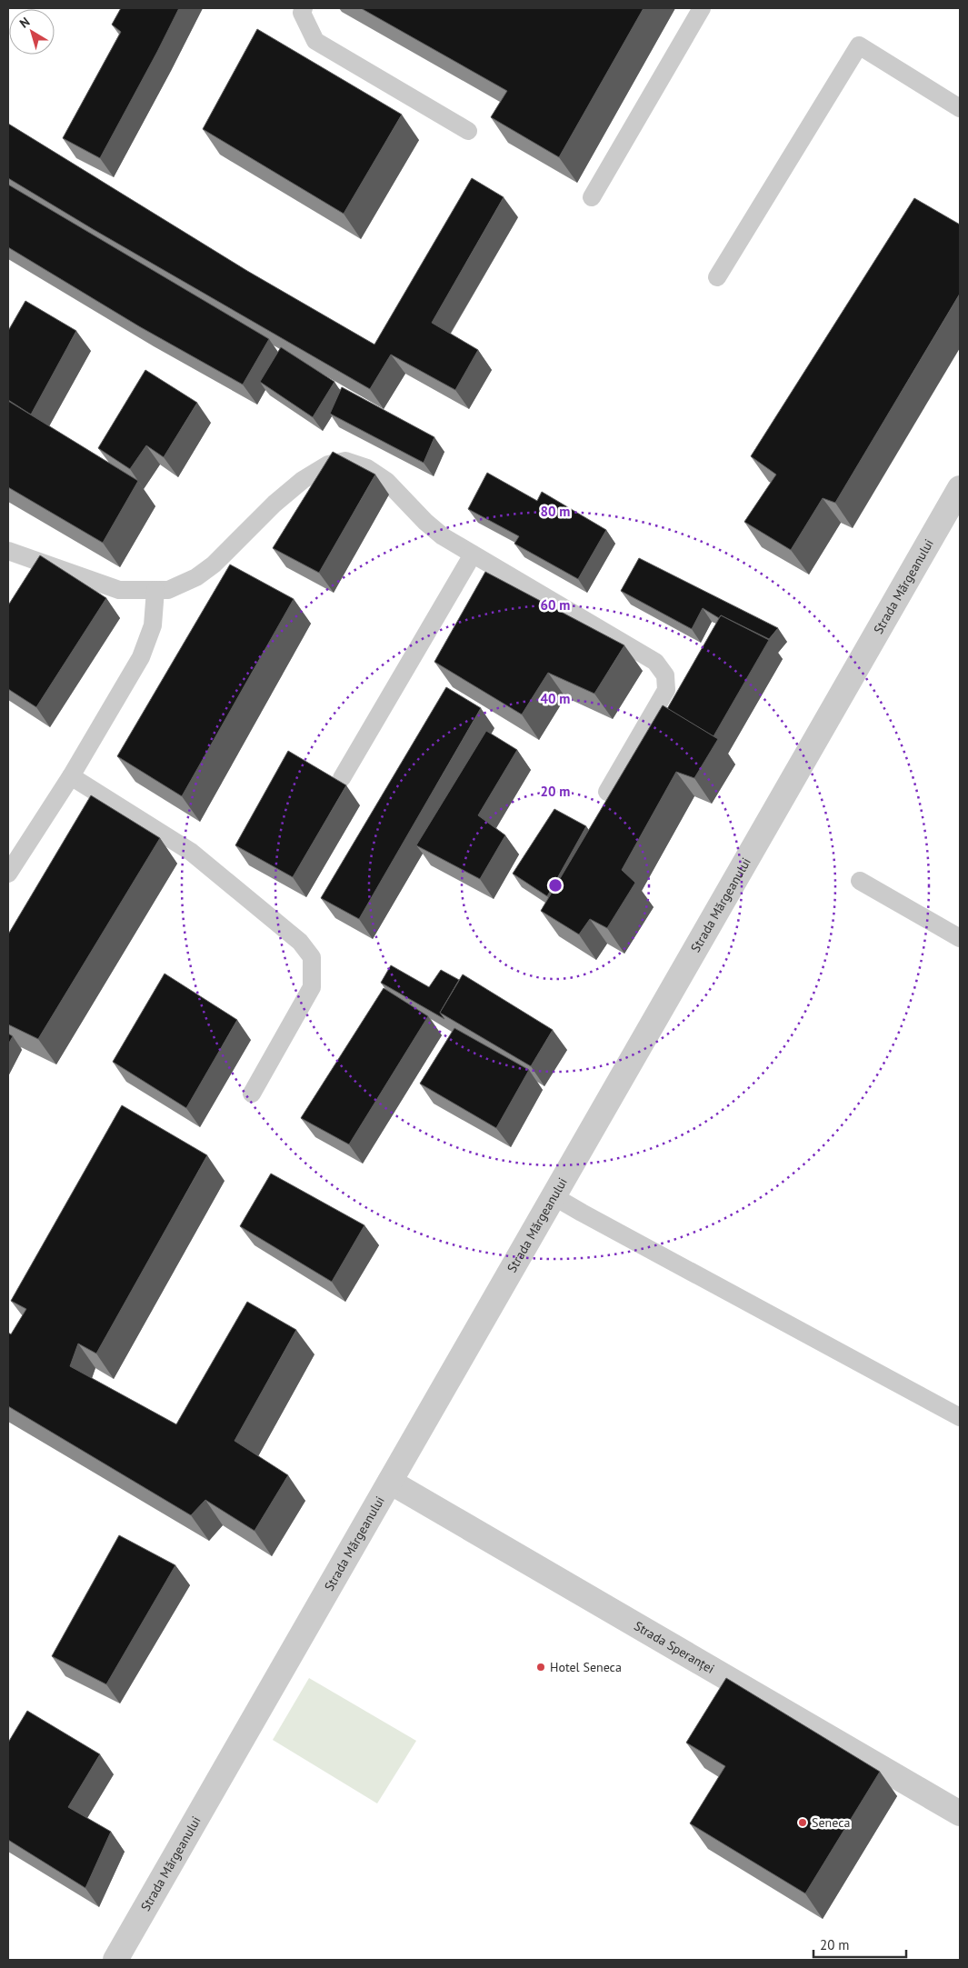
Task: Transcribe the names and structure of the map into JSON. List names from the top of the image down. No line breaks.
{"streets":{"street":["Strada Mărgeanului","Strada Speranței"]},"crossings":[["Strada Mărgeanului","Strada Speranței"]],"places":["Hotel Seneca","Seneca"],"scale_bar":"20 m","north":"top left","rings":["80 m","60 m","40 m","20 m"]}
